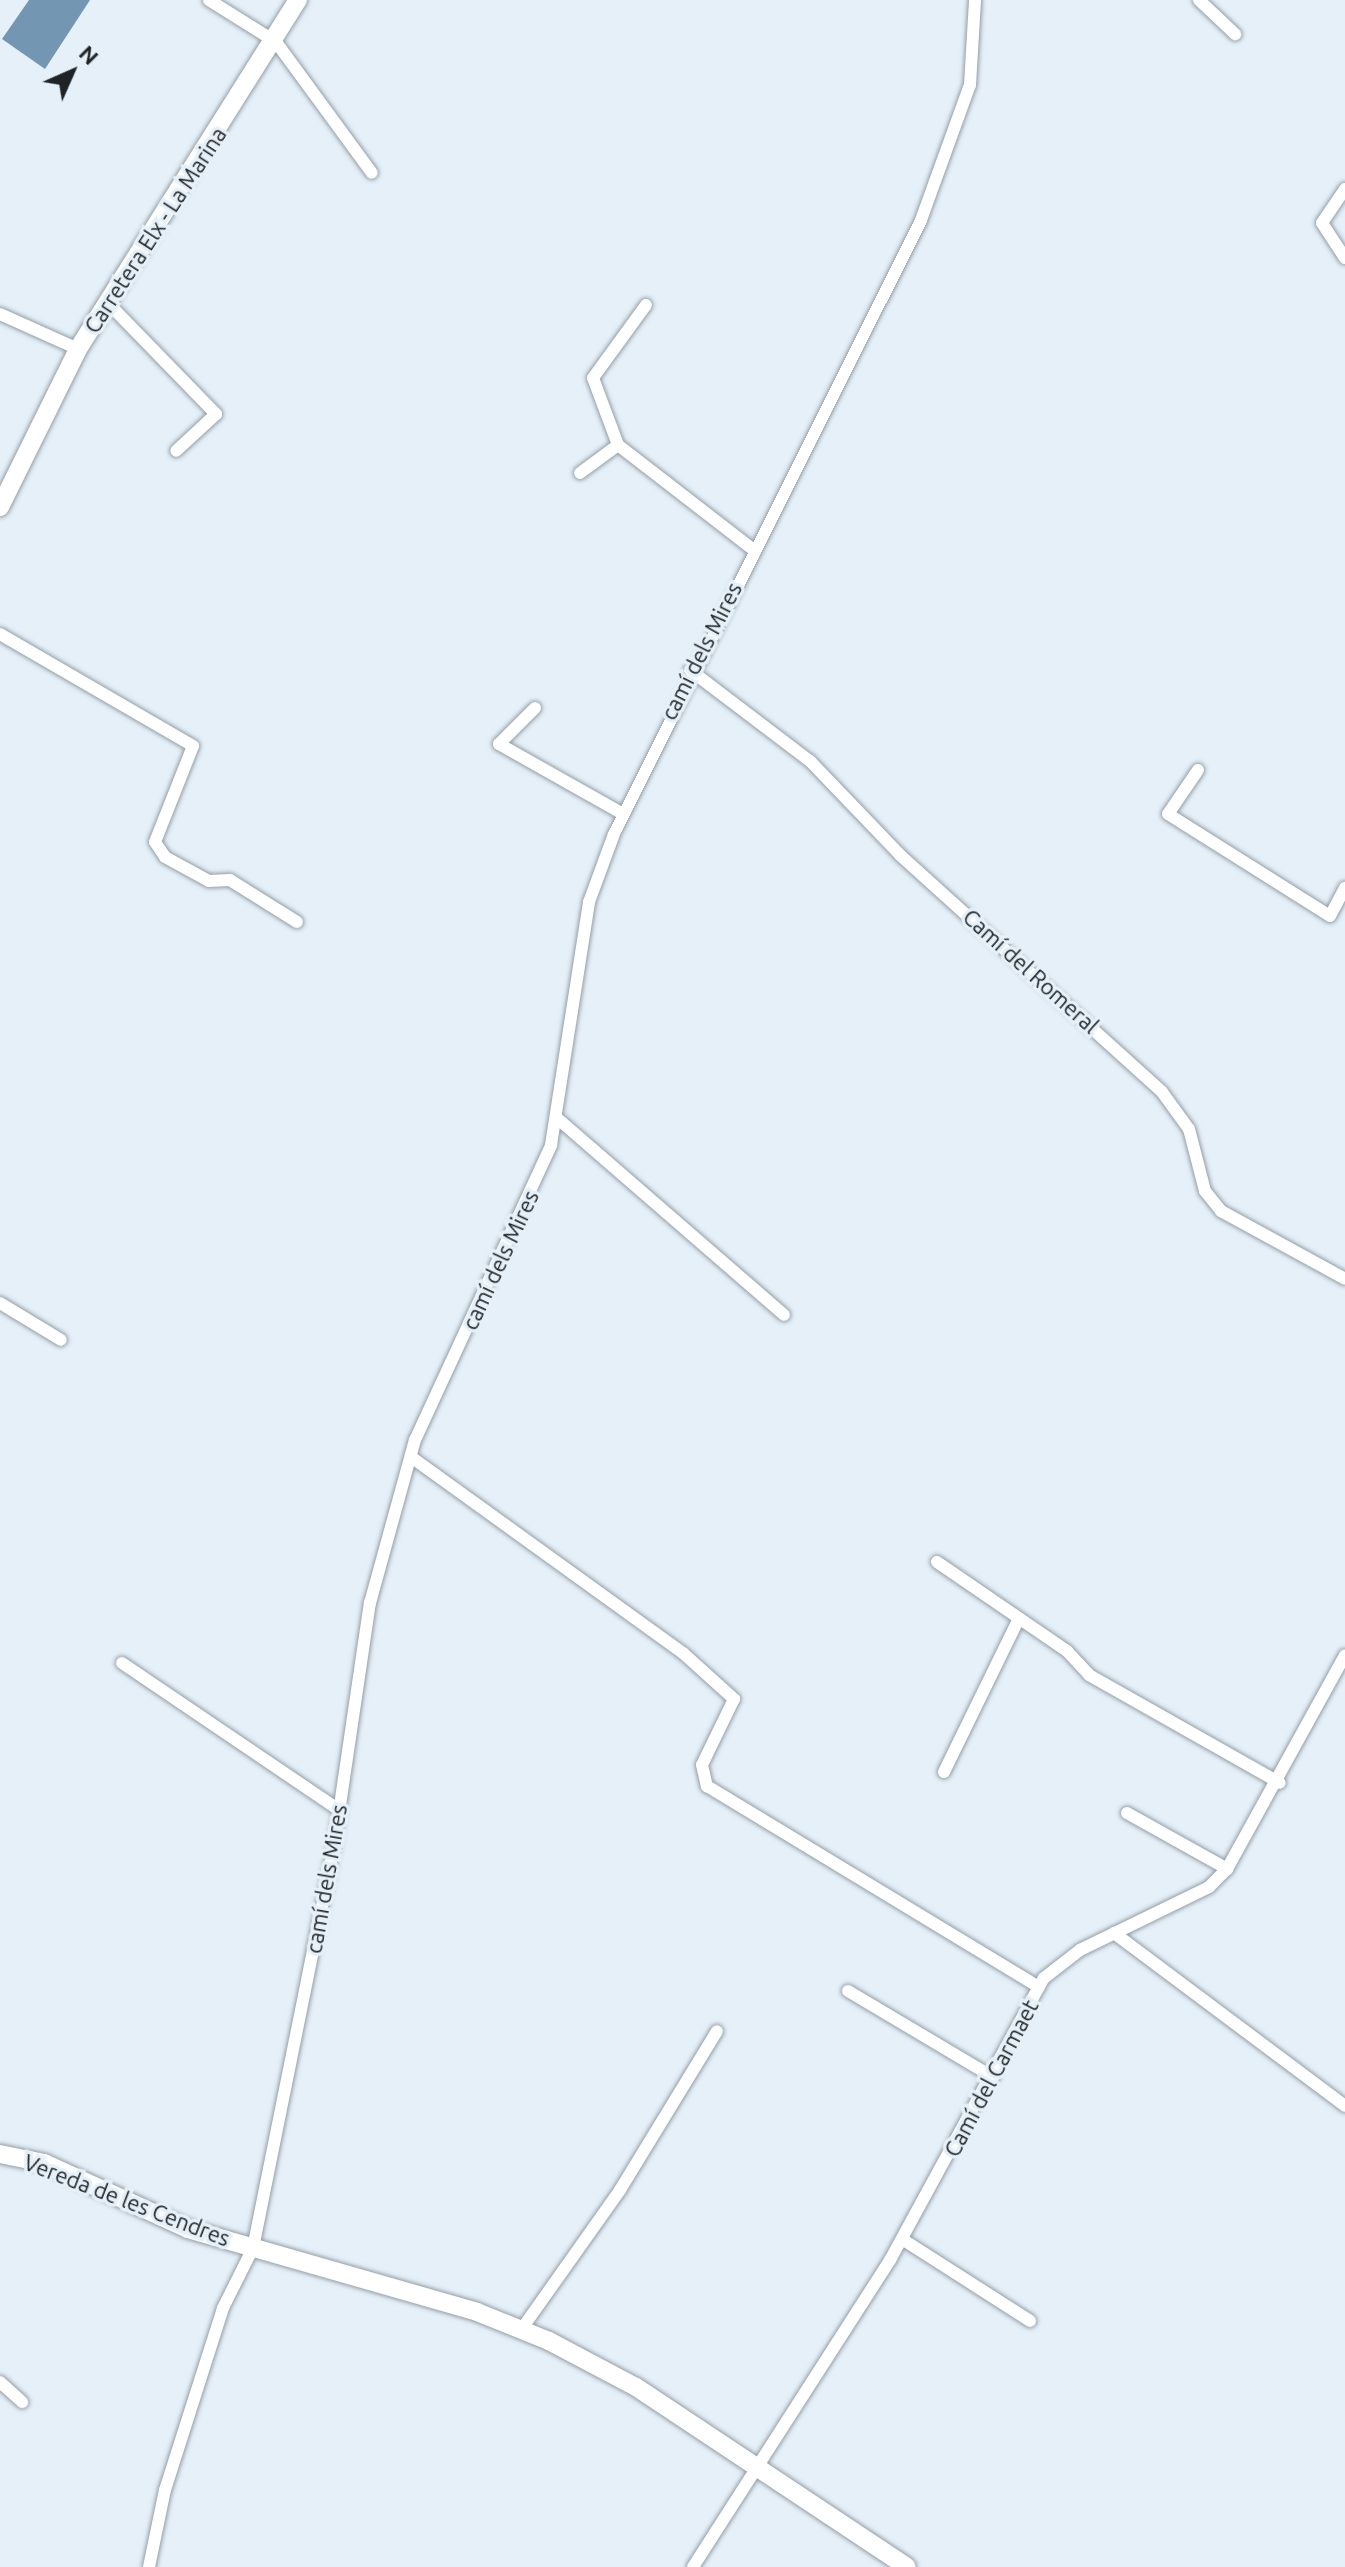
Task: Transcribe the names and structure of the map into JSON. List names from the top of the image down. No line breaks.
{"streets":{"main road":["Carretera Elx - La Marina","Vereda de les Cendres"],"street":["camí dels Mires","Camí del Romeral","Camí del Carmaet"]},"crossings":[["camí dels Mires","Camí del Romeral"],["camí dels Mires","Vereda de les Cendres"],["Camí del Carmaet","Vereda de les Cendres"]],"north":"top right"}
